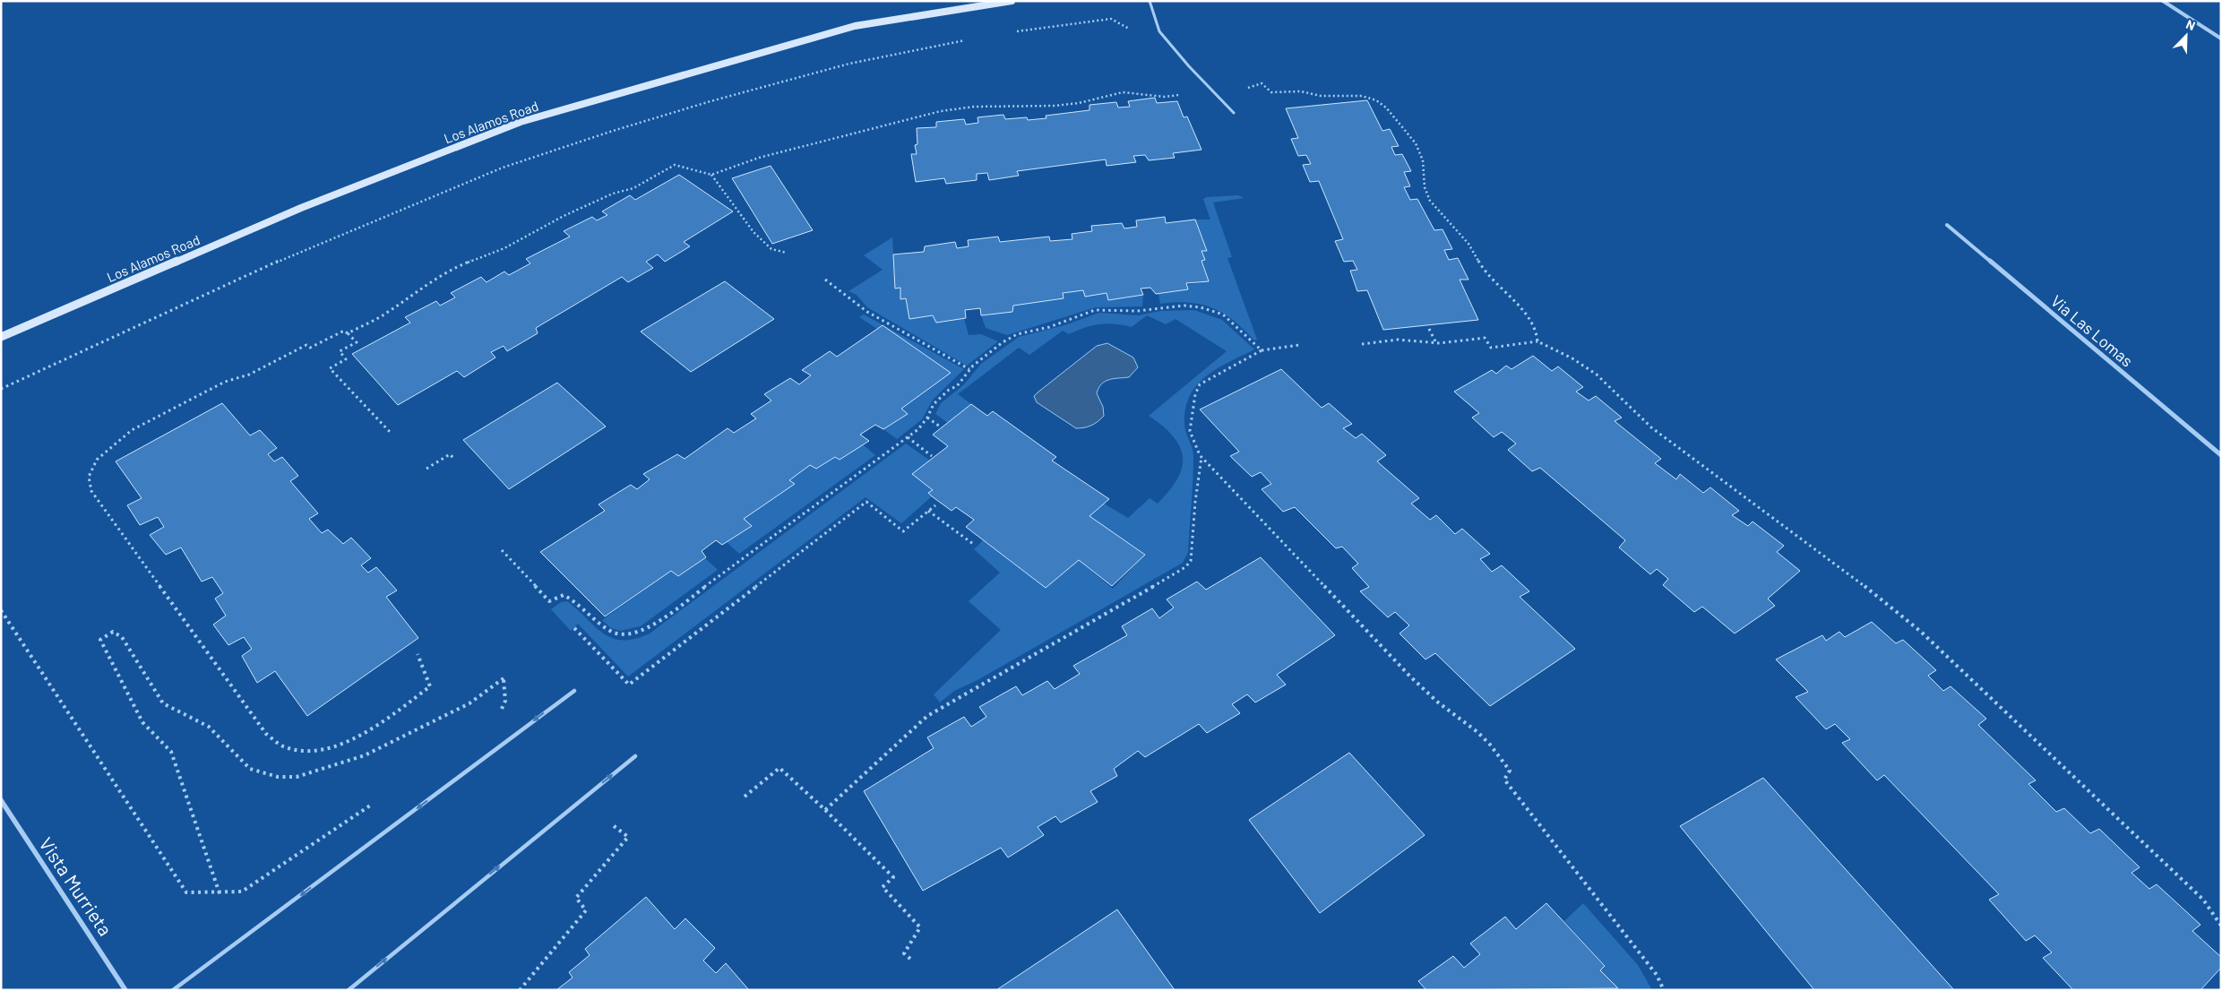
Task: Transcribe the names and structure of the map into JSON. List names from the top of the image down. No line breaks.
{"streets":{"main road":["Los Alamos Road"],"street":["Via Las Lomas","Vista Murrieta"]},"north":"top right"}
